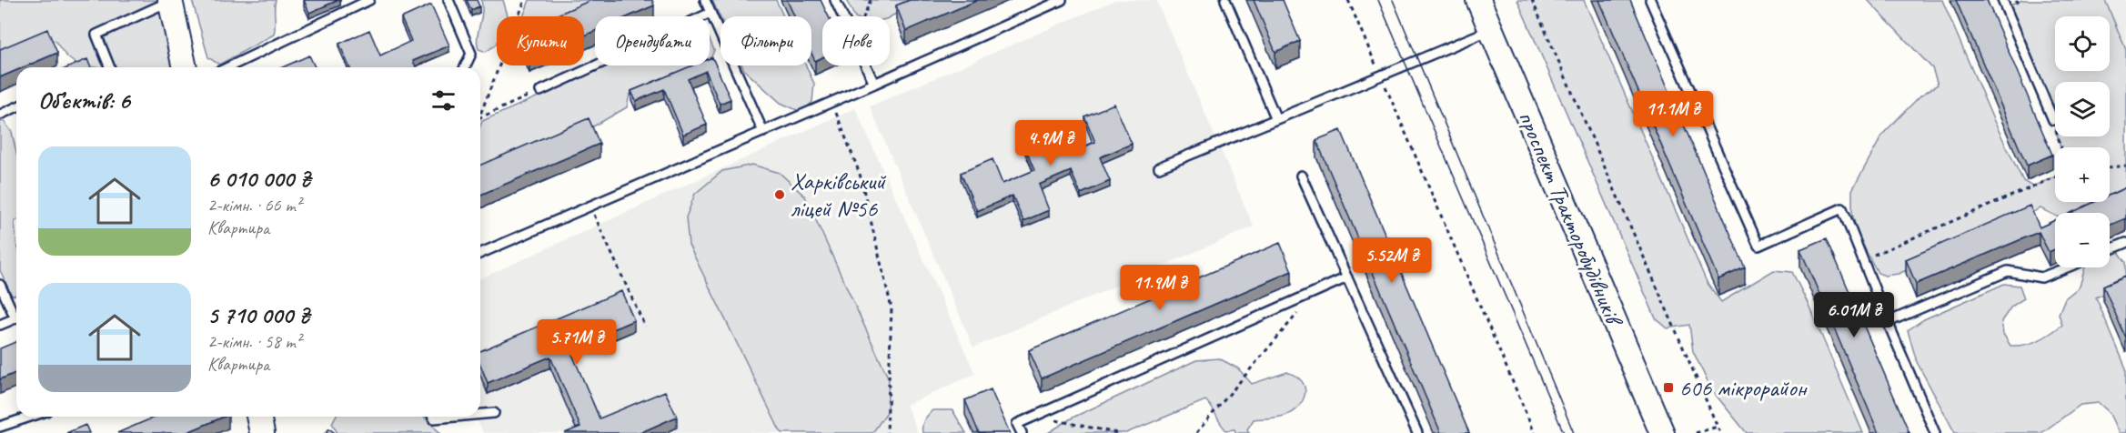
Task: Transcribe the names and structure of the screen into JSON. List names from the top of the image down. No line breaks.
{"streets":{"main road":["проспект Тракторобудівників"]},"places":{"other":["Харківський ліцей №56"],"transit":["606 мікрорайон"]},"page":{"map_buttons":["+","−"],"chip":["Купити","Орендувати","Фільтри","Нове"],"heading":"Об’єктів: 6","price":["11.1M ₴","4.9M ₴","5.52M ₴","11.9M ₴","6.01M ₴","5.71M ₴"],"list":[{"name":"6 010 000 ₴","note":"2-кімн. · 66 m² · Квартира"},{"name":"5 710 000 ₴","note":"2-кімн. · 58 m² · Квартира"}]}}
